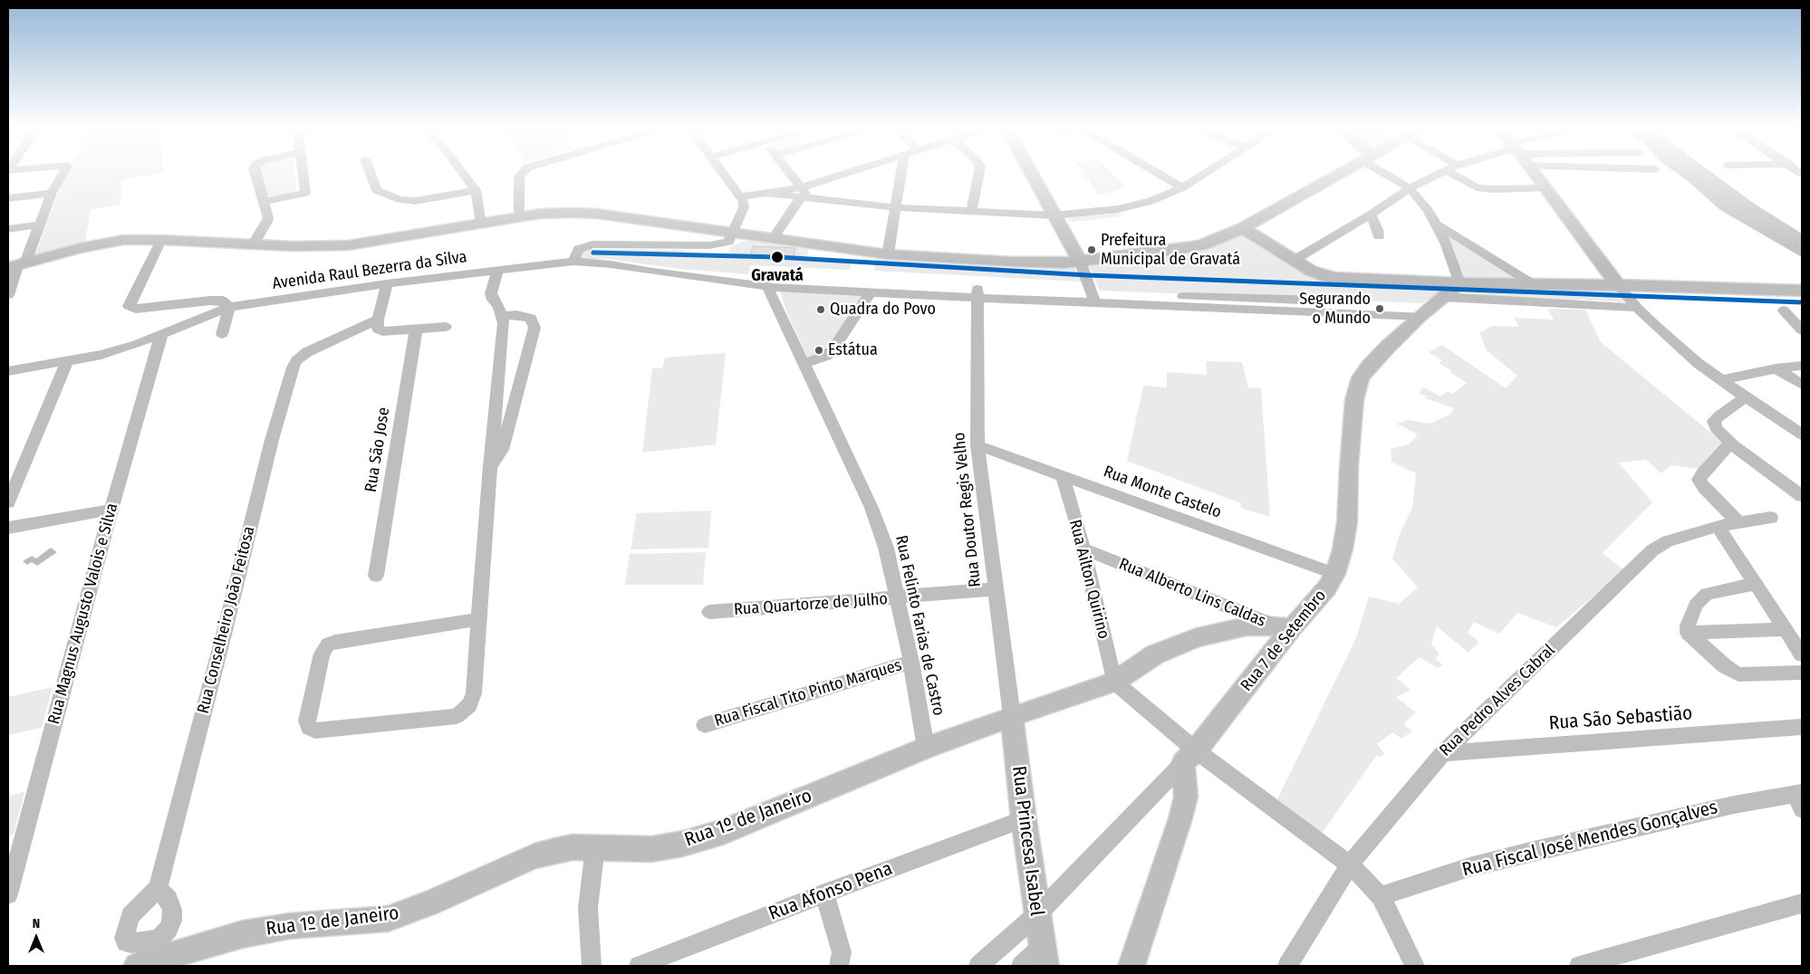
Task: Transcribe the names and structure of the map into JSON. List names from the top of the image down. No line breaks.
{"streets":{"main road":["Rua 7 de Setembro","Rua 1º de Janeiro","Rua Princesa Isabel"],"street":["Avenida Raul Bezerra da Silva","Rua São Jose","Rua Monte Castelo","Rua Doutor Regis Velho","Rua Ailton Quirino","Rua Alberto Lins Caldas","Rua Quartorze de Julho","Rua Magnus Augusto Valois e Silva","Rua Conselheiro João Feitosa","Rua Felinto Farias de Castro","Rua Fiscal Tito Pinto Marques","Rua Pedro Alves Cabral","Rua São Sebastião","Rua Fiscal José Mendes Gonçalves","Rua Afonso Pena"]},"crossings":[["Avenida Raul Bezerra da Silva","Rua Doutor Regis Velho"],["Avenida Raul Bezerra da Silva","Rua Magnus Augusto Valois e Silva"],["Avenida Raul Bezerra da Silva","Rua Felinto Farias de Castro"],["Avenida Raul Bezerra da Silva","Rua 7 de Setembro"],["Rua Monte Castelo","Rua Doutor Regis Velho"],["Rua Monte Castelo","Rua Ailton Quirino"],["Rua Monte Castelo","Rua 7 de Setembro"],["Rua Doutor Regis Velho","Rua Quartorze de Julho"],["Rua Doutor Regis Velho","Rua 1º de Janeiro"],["Rua Doutor Regis Velho","Rua Princesa Isabel"],["Rua Ailton Quirino","Rua Alberto Lins Caldas"],["Rua Ailton Quirino","Rua 1º de Janeiro"],["Rua Alberto Lins Caldas","Rua 7 de Setembro"],["Rua Alberto Lins Caldas","Rua 1º de Janeiro"],["Rua Quartorze de Julho","Rua Felinto Farias de Castro"],["Rua Felinto Farias de Castro","Rua Fiscal Tito Pinto Marques"],["Rua Felinto Farias de Castro","Rua 1º de Janeiro"],["Rua 7 de Setembro","Rua 1º de Janeiro"],["Rua Pedro Alves Cabral","Rua São Sebastião"],["Rua 1º de Janeiro","Rua Princesa Isabel"],["Rua Princesa Isabel","Rua Afonso Pena"]],"places":["Prefeitura Municipal de Gravatá","Gravatá","Segurando o Mundo","Quadra do Povo","Estátua"],"north":"top"}
